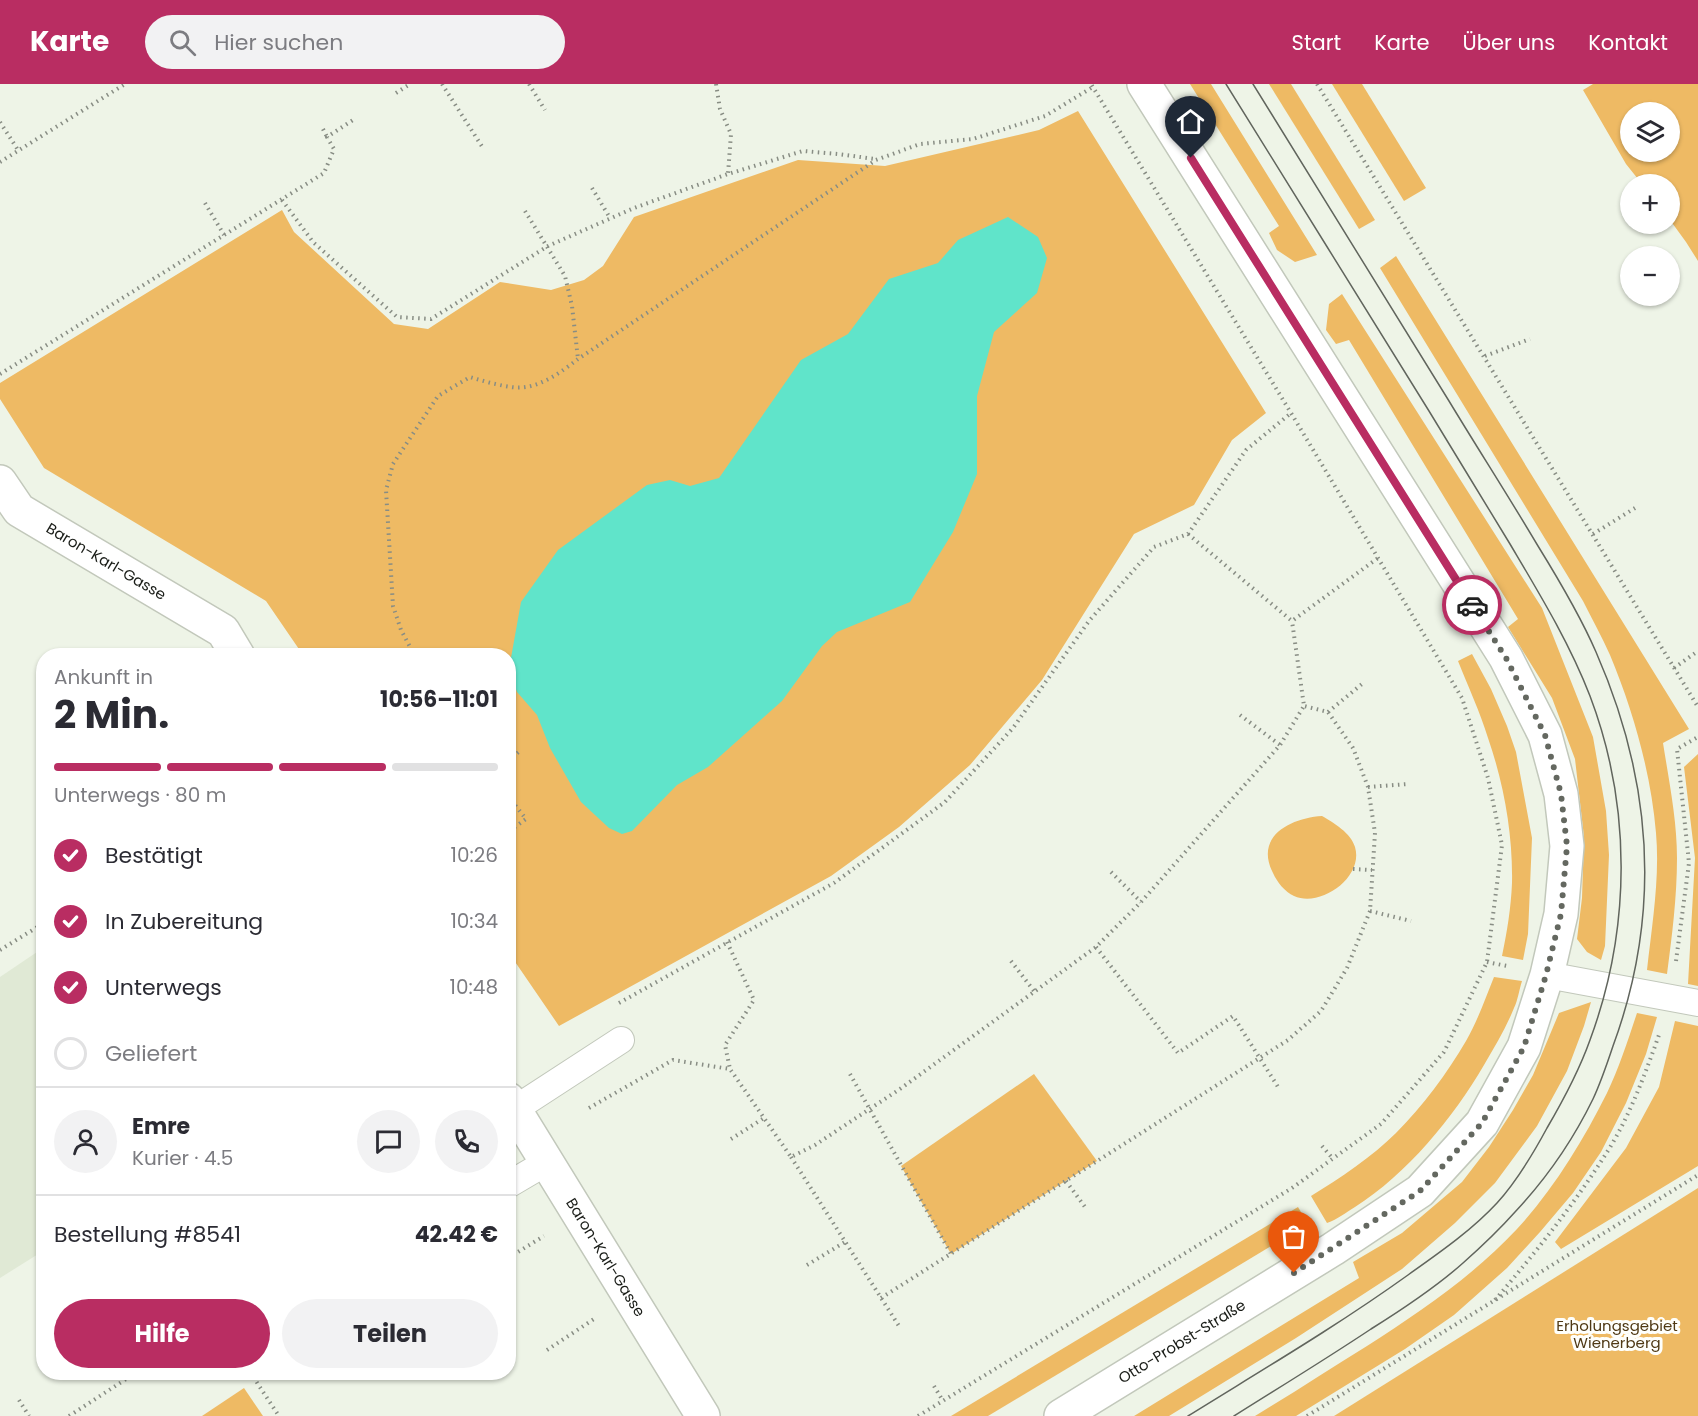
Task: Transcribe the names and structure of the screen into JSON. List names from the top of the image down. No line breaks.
{"streets":{"street":["Baron-Karl-Gasse","Otto-Probst-Straße"]},"parks":["Erholungsgebiet Wienerberg"],"page":{"header":"Karte","search":"Hier suchen","nav":["Start","Karte","Über uns","Kontakt"],"map_buttons":["+","−"],"heading":["2 Min.","Ankunft in","10:56–11:01"],"panel":["Emre","Kurier · 4.5","Bestellung #8541","42.42 €"],"bar":"Unterwegs · 80 m","list":[["Bestätigt","10:26"],["In Zubereitung","10:34"],["Unterwegs","10:48"],"Geliefert"],"buttons":["Hilfe","Teilen"]}}
